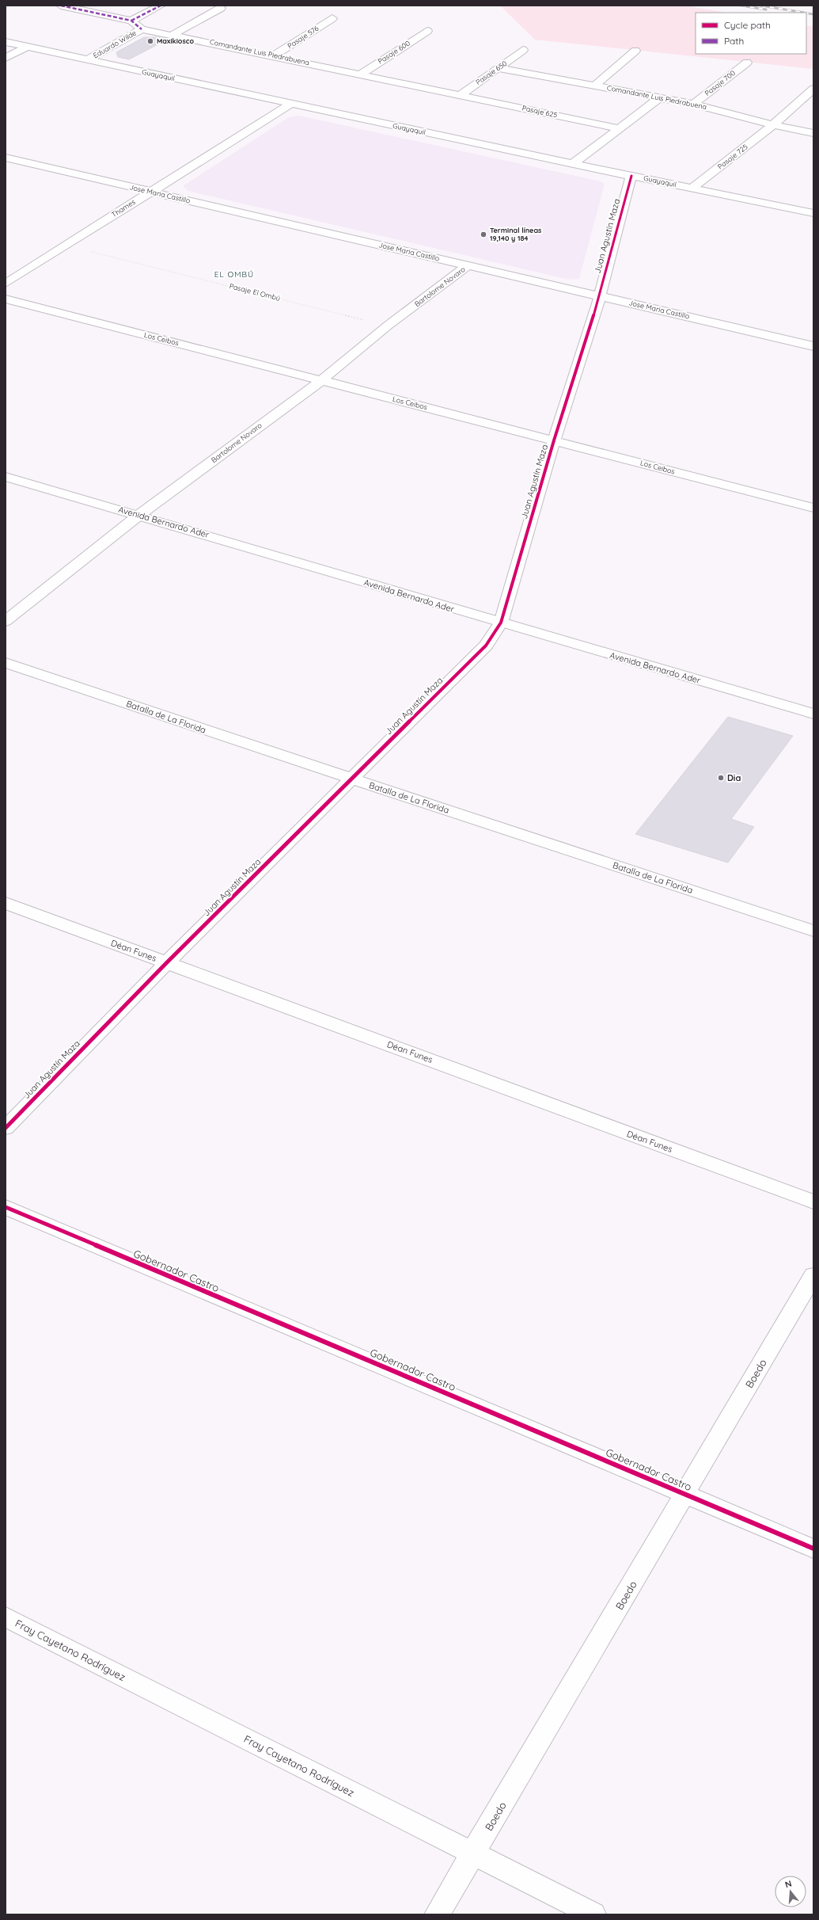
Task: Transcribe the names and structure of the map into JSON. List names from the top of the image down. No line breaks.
{"streets":{"street":["Pasaje 576","Eduardo Wilde","Comandante Luis Piedrabuena","Pasaje 600","Pasaje 650","Guayaquil","Pasaje 700","Pasaje 625","Pasaje 725","Jose Maria Castillo","Thames","Juan Agustín Maza","Bartolome Novaro","Los Ceibos","Avenida Bernardo Ader","Batalla de La Florida","Déan Funes","Gobernador Castro","Boedo","Fray Cayetano Rodríguez"],"path":["Pasaje El Ombú"]},"crossings":[["Pasaje 576","Comandante Luis Piedrabuena"],["Eduardo Wilde","Comandante Luis Piedrabuena"],["Eduardo Wilde","Guayaquil"],["Comandante Luis Piedrabuena","Pasaje 600"],["Comandante Luis Piedrabuena","Pasaje 650"],["Comandante Luis Piedrabuena","Pasaje 700"],["Comandante Luis Piedrabuena","Pasaje 625"],["Comandante Luis Piedrabuena","Pasaje 725"],["Pasaje 650","Pasaje 625"],["Guayaquil","Pasaje 725"],["Guayaquil","Thames"],["Guayaquil","Juan Agustín Maza"],["Jose Maria Castillo","Thames"],["Jose Maria Castillo","Juan Agustín Maza"],["Jose Maria Castillo","Bartolome Novaro"],["Thames","Pasaje El Ombú"],["Juan Agustín Maza","Los Ceibos"],["Juan Agustín Maza","Avenida Bernardo Ader"],["Juan Agustín Maza","Batalla de La Florida"],["Juan Agustín Maza","Déan Funes"],["Bartolome Novaro","Pasaje El Ombú"],["Bartolome Novaro","Los Ceibos"],["Bartolome Novaro","Avenida Bernardo Ader"],["Gobernador Castro","Boedo"],["Boedo","Fray Cayetano Rodríguez"]],"districts":["EL OMBÚ"],"places":["Maxikiosco","Terminal líneas 19,140 y 184","Dia"],"legend":["Cycle path","Path"],"north":"top"}
